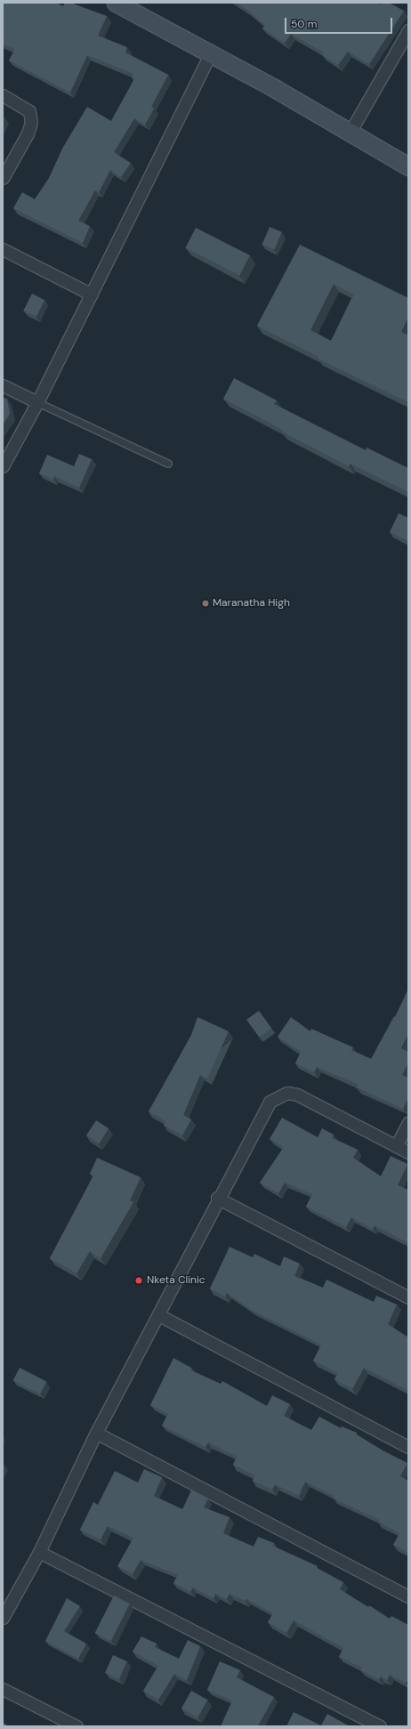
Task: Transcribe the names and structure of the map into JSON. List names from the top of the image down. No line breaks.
{"places":["Maranatha High","Nketa Clinic"],"scale_bar":"50 m"}
